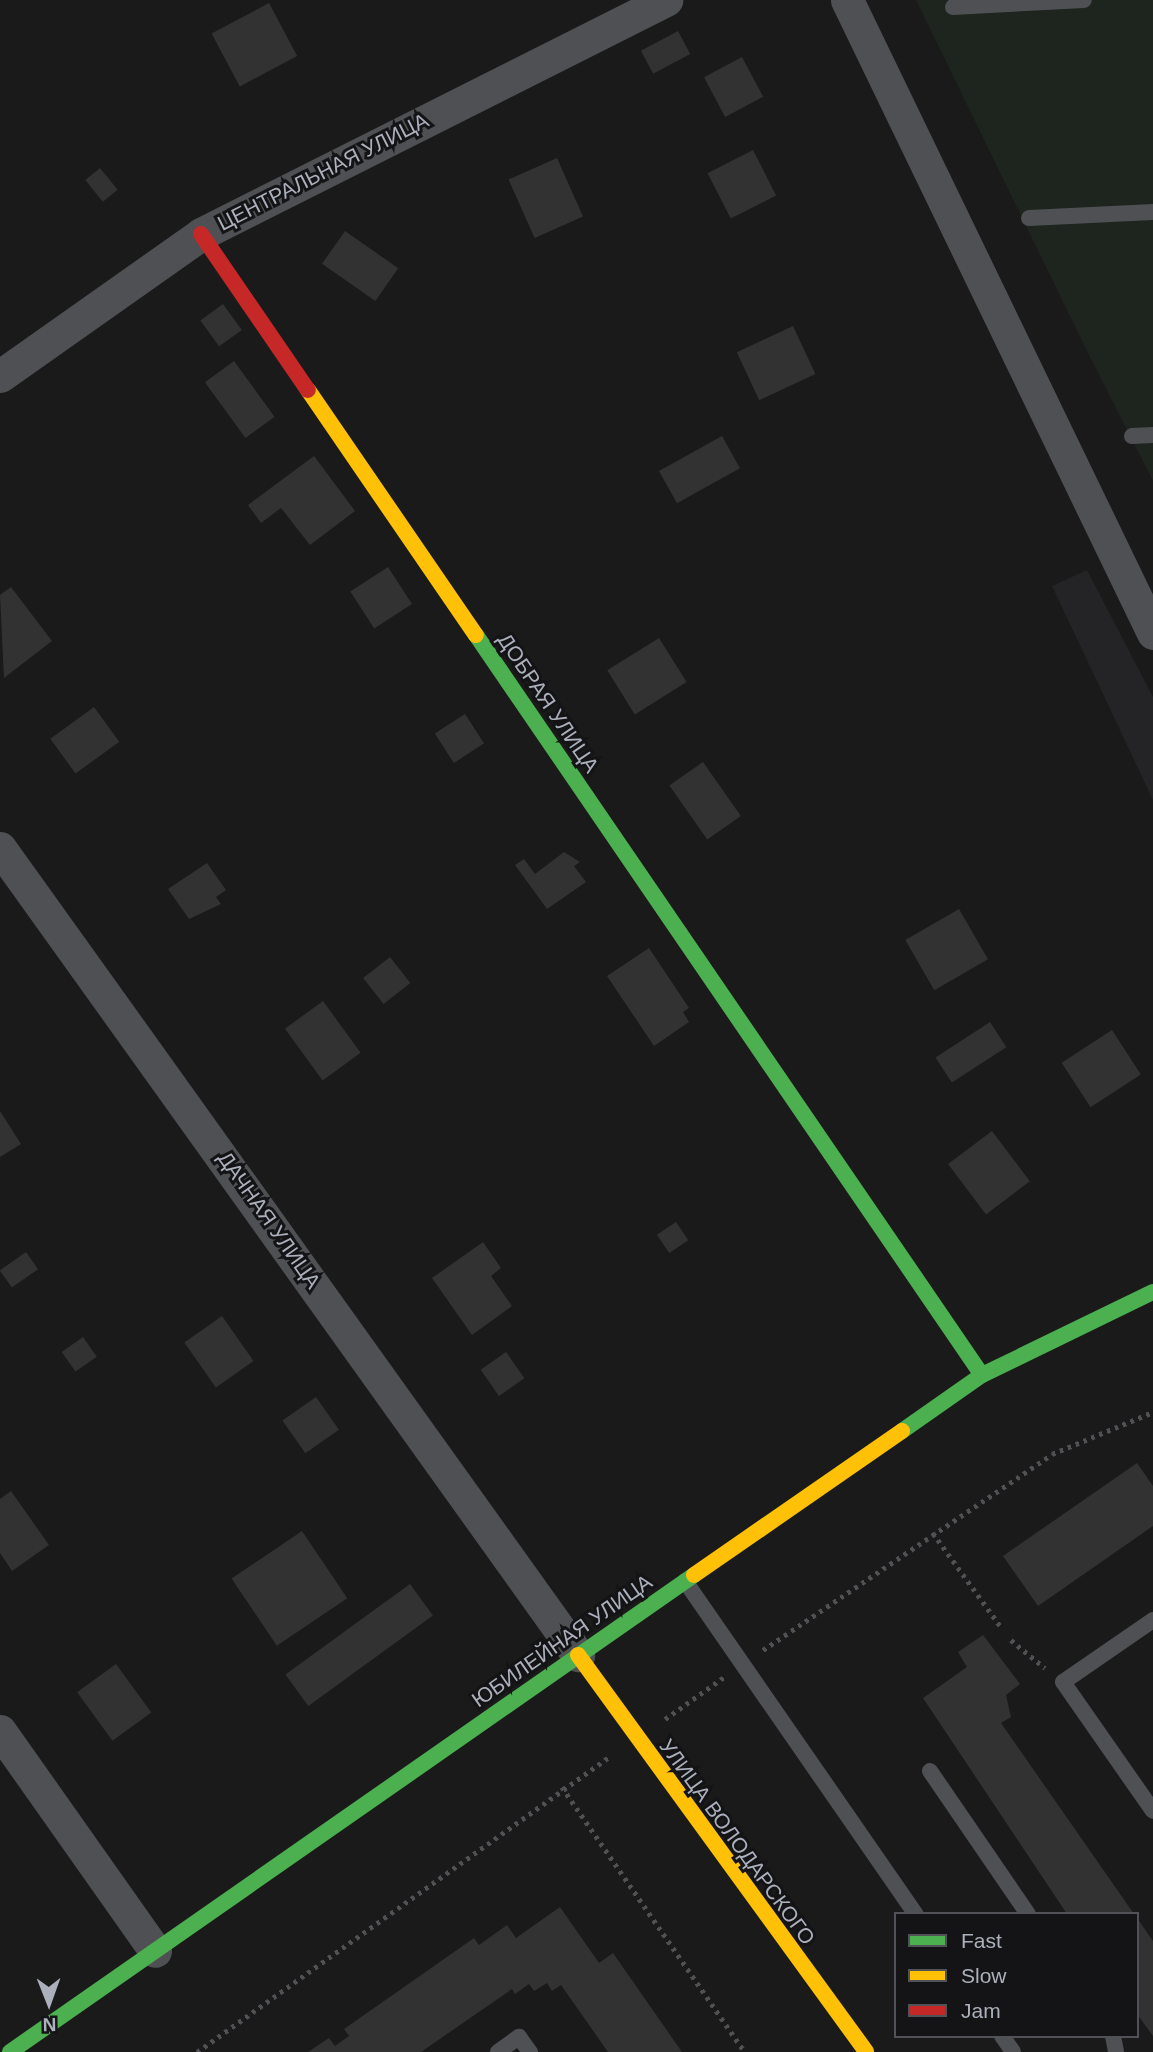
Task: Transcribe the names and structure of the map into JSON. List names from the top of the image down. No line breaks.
{"streets":{"street":["ЦЕНТРАЛЬНАЯ УЛИЦА","ДОБРАЯ УЛИЦА","ДАЧНАЯ УЛИЦА","ЮБИЛЕЙНАЯ УЛИЦА","УЛИЦА ВОЛОДАРСКОГО"]},"crossings":[["ЦЕНТРАЛЬНАЯ УЛИЦА","ДОБРАЯ УЛИЦА"],["ДОБРАЯ УЛИЦА","ЮБИЛЕЙНАЯ УЛИЦА"],["ДАЧНАЯ УЛИЦА","ЮБИЛЕЙНАЯ УЛИЦА"],["ДАЧНАЯ УЛИЦА","УЛИЦА ВОЛОДАРСКОГО"],["ЮБИЛЕЙНАЯ УЛИЦА","УЛИЦА ВОЛОДАРСКОГО"]],"legend":["Fast","Slow","Jam"],"north":"bottom"}
